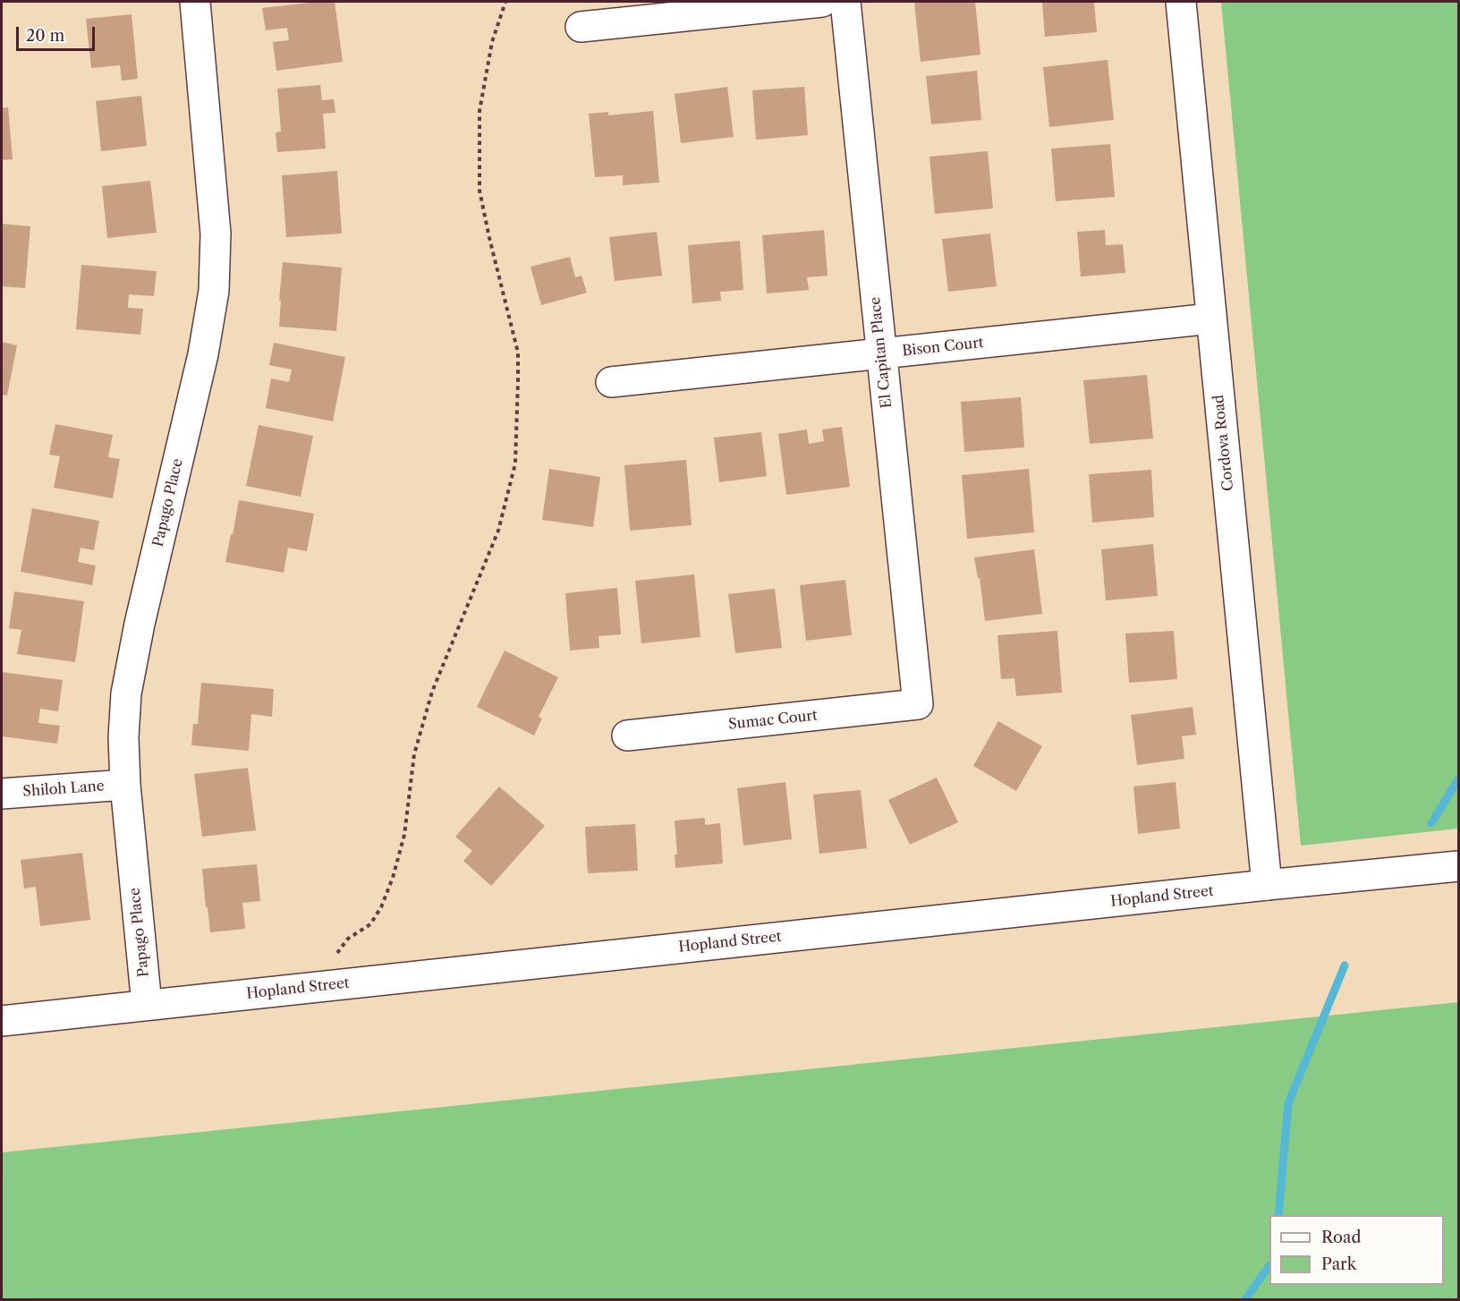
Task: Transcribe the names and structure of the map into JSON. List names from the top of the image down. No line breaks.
{"streets":{"street":["Bison Court","El Capitan Place","Cordova Road","Papago Place","Sumac Court","Shiloh Lane","Hopland Street"]},"crossings":[["Bison Court","El Capitan Place"],["Bison Court","Cordova Road"],["El Capitan Place","Sumac Court"],["Cordova Road","Hopland Street"],["Papago Place","Shiloh Lane"],["Papago Place","Hopland Street"]],"legend":["Road","Park"],"scale_bar":"20 m"}
